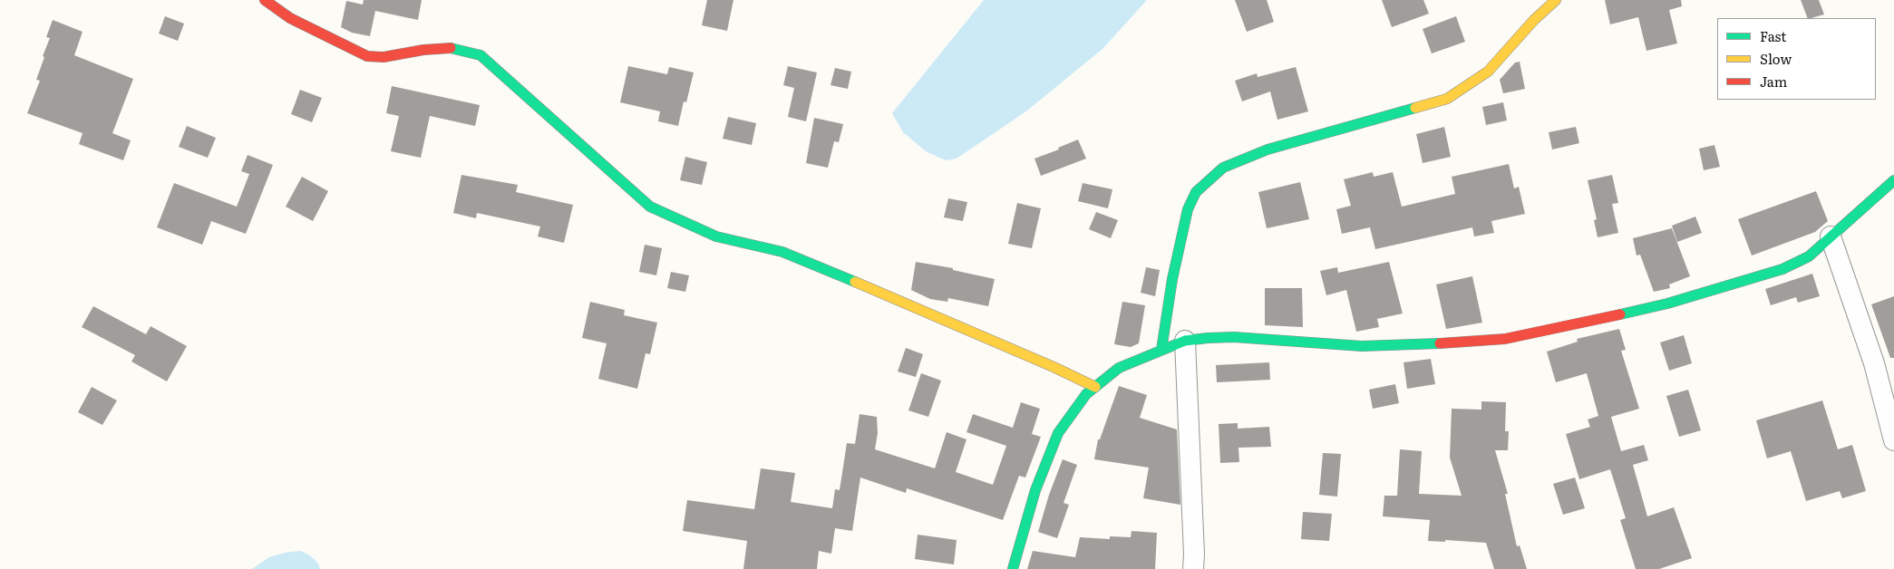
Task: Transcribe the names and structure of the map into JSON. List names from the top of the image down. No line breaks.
{"legend":["Fast","Slow","Jam"]}
